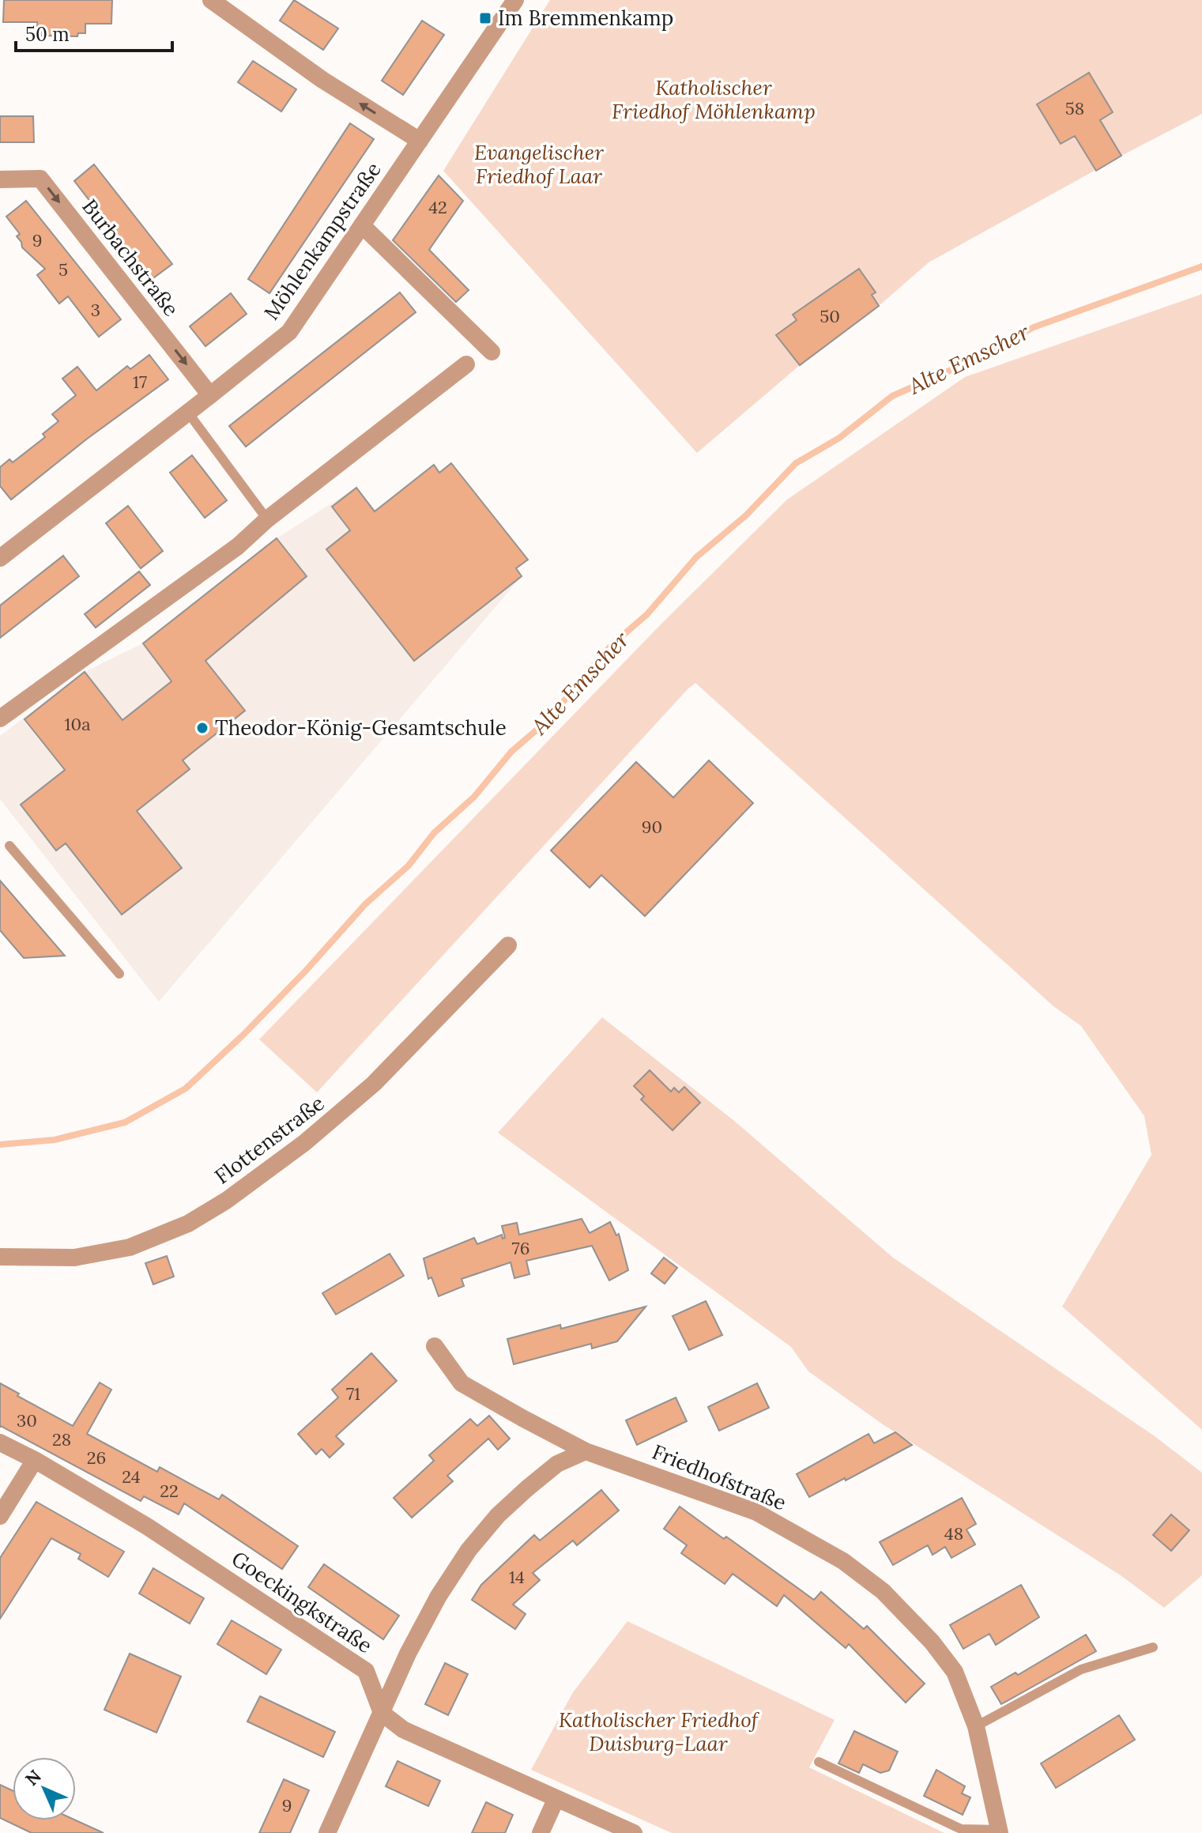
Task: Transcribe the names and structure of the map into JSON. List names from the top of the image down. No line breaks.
{"streets":{"street":["Möhlenkampstraße","Burbachstraße","Flottenstraße","Friedhofstraße","Goeckingkstraße"]},"crossings":[["Möhlenkampstraße","Burbachstraße"]],"one_way":["Burbachstraße"],"water":["Alte Emscher"],"parks":["Katholischer Friedhof Möhlenkamp","Evangelischer Friedhof Laar","Katholischer Friedhof Duisburg-Laar"],"places":{"transit":["Im Bremmenkamp"],"other":["Theodor-König-Gesamtschule"]},"house_numbers":["58","42","9","5","3","50","17","10a","90","76","71","30","28","26","24","22","48","14","9"],"scale_bar":"50 m","north":"top left"}
